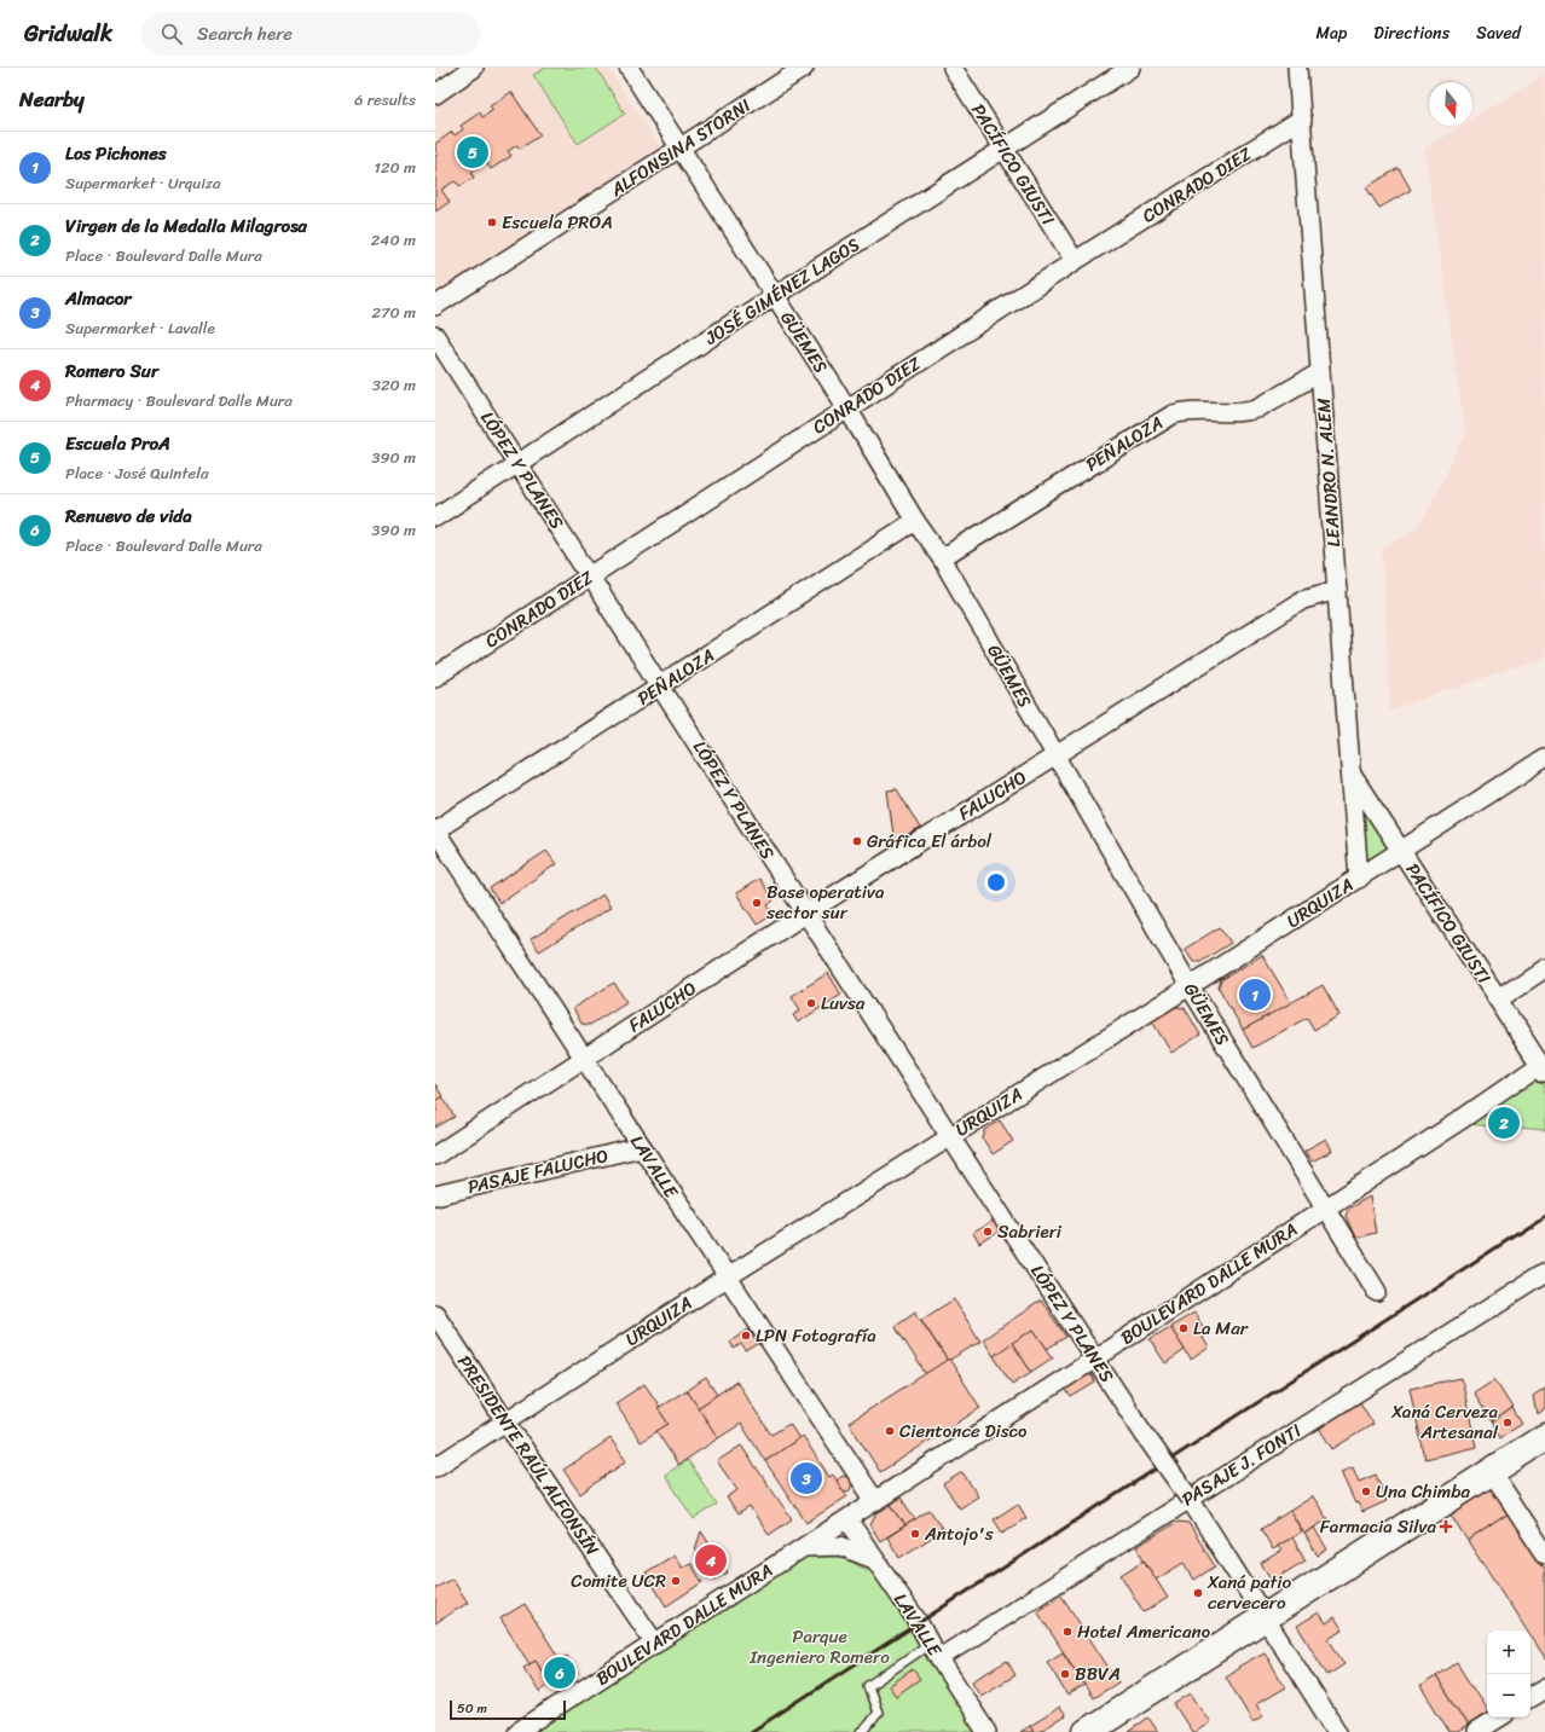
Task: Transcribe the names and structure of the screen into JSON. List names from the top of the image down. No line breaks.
{"streets":{"street":["ALFONSINA STORNI","PACÍFICO GIUSTI","CONRADO DIEZ","JOSÉ GIMÉNEZ LAGOS","GÜEMES","PEÑALOZA","LÓPEZ Y PLANES","LEANDRO N. ALEM","FALUCHO","URQUIZA","LAVALLE","PASAJE FALUCHO","BOULEVARD DALLE MURA","PRESIDENTE RAÚL ALFONSÍN","PASAJE J. FONTI"]},"crossings":[["ALFONSINA STORNI","GÜEMES"],["PACÍFICO GIUSTI","CONRADO DIEZ"],["PACÍFICO GIUSTI","JOSÉ GIMÉNEZ LAGOS"],["PACÍFICO GIUSTI","LEANDRO N. ALEM"],["PACÍFICO GIUSTI","URQUIZA"],["PACÍFICO GIUSTI","BOULEVARD DALLE MURA"],["CONRADO DIEZ","GÜEMES"],["CONRADO DIEZ","LÓPEZ Y PLANES"],["CONRADO DIEZ","LEANDRO N. ALEM"],["JOSÉ GIMÉNEZ LAGOS","GÜEMES"],["JOSÉ GIMÉNEZ LAGOS","LÓPEZ Y PLANES"],["GÜEMES","PEÑALOZA"],["GÜEMES","FALUCHO"],["GÜEMES","URQUIZA"],["GÜEMES","BOULEVARD DALLE MURA"],["PEÑALOZA","LÓPEZ Y PLANES"],["PEÑALOZA","LEANDRO N. ALEM"],["PEÑALOZA","LAVALLE"],["LÓPEZ Y PLANES","FALUCHO"],["LÓPEZ Y PLANES","URQUIZA"],["LÓPEZ Y PLANES","BOULEVARD DALLE MURA"],["LÓPEZ Y PLANES","PASAJE J. FONTI"],["LEANDRO N. ALEM","FALUCHO"],["LEANDRO N. ALEM","URQUIZA"],["FALUCHO","LAVALLE"],["URQUIZA","LAVALLE"],["URQUIZA","PRESIDENTE RAÚL ALFONSÍN"],["LAVALLE","PASAJE FALUCHO"],["LAVALLE","BOULEVARD DALLE MURA"],["LAVALLE","PASAJE J. FONTI"],["BOULEVARD DALLE MURA","PRESIDENTE RAÚL ALFONSÍN"]],"parks":["Parque Ingeniero Romero"],"places":{"other":["Escuela PROA","Gráfica El árbol","Base operativa sector sur","Luvsa","Sabrieri","La Mar","LPN Fotografía","Xaná Cerveza Artesanal","Cientonce Disco","Una Chimba","Antojo's","Comite UCR","Xaná patio cervecero","Hotel Americano","BBVA"],"health":["Farmacia Silva"]},"scale_bar":"50 m","north":"bottom","page":{"header":"Gridwalk","search":"Search here","nav":["Map","Directions","Saved"],"heading":["Nearby","6 results"],"list":[{"mark":"1","name":"Los Pichones","note":"Supermarket · Urquiza","value":"120 m"},{"mark":"2","name":"Virgen de la Medalla Milagrosa","note":"Place · Boulevard Dalle Mura","value":"240 m"},{"mark":"3","name":"Almacor","note":"Supermarket · Lavalle","value":"270 m"},{"mark":"4","name":"Romero Sur","note":"Pharmacy · Boulevard Dalle Mura","value":"320 m"},{"mark":"5","name":"Escuela ProA","note":"Place · José Quintela","value":"390 m"},{"mark":"6","name":"Renuevo de vida","note":"Place · Boulevard Dalle Mura","value":"390 m"}],"pins":["5","1","2","3","4","6"],"map_buttons":["+","−"],"scale":"50 m"}}
